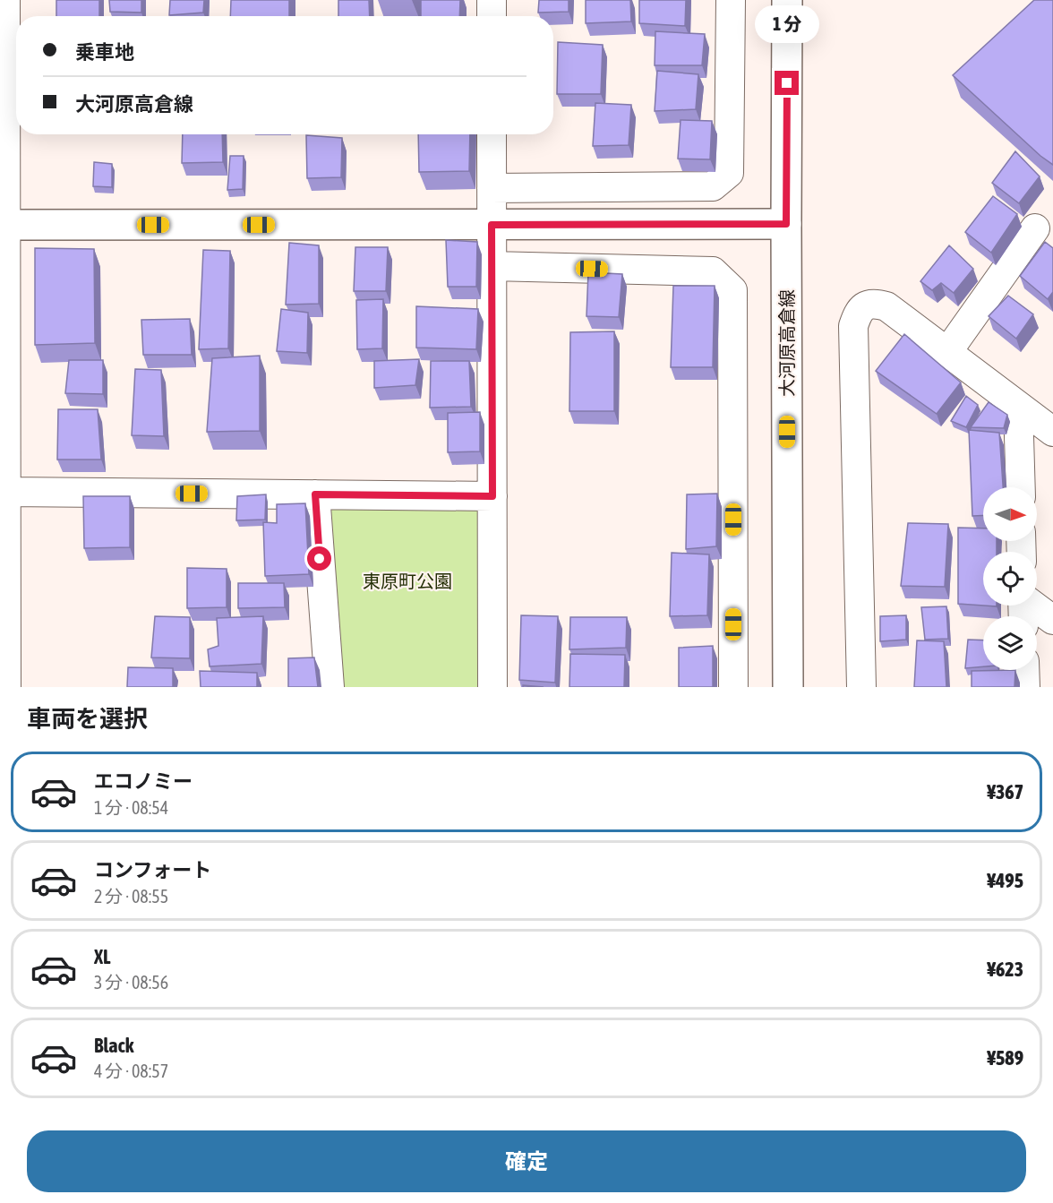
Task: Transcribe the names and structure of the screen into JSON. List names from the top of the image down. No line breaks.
{"streets":{"street":["大河原高倉線"]},"parks":["東原町公園"],"north":"right","page":{"bubble":"1 分","banner":["乗車地","大河原高倉線"],"heading":"車両を選択","list":[{"name":"エコノミー","note":"1 分 · 08:54","value":"¥367"},{"name":"コンフォート","note":"2 分 · 08:55","value":"¥495"},{"name":"XL","note":"3 分 · 08:56","value":"¥623"},{"name":"Black","note":"4 分 · 08:57","value":"¥589"}],"buttons":"確定"}}
